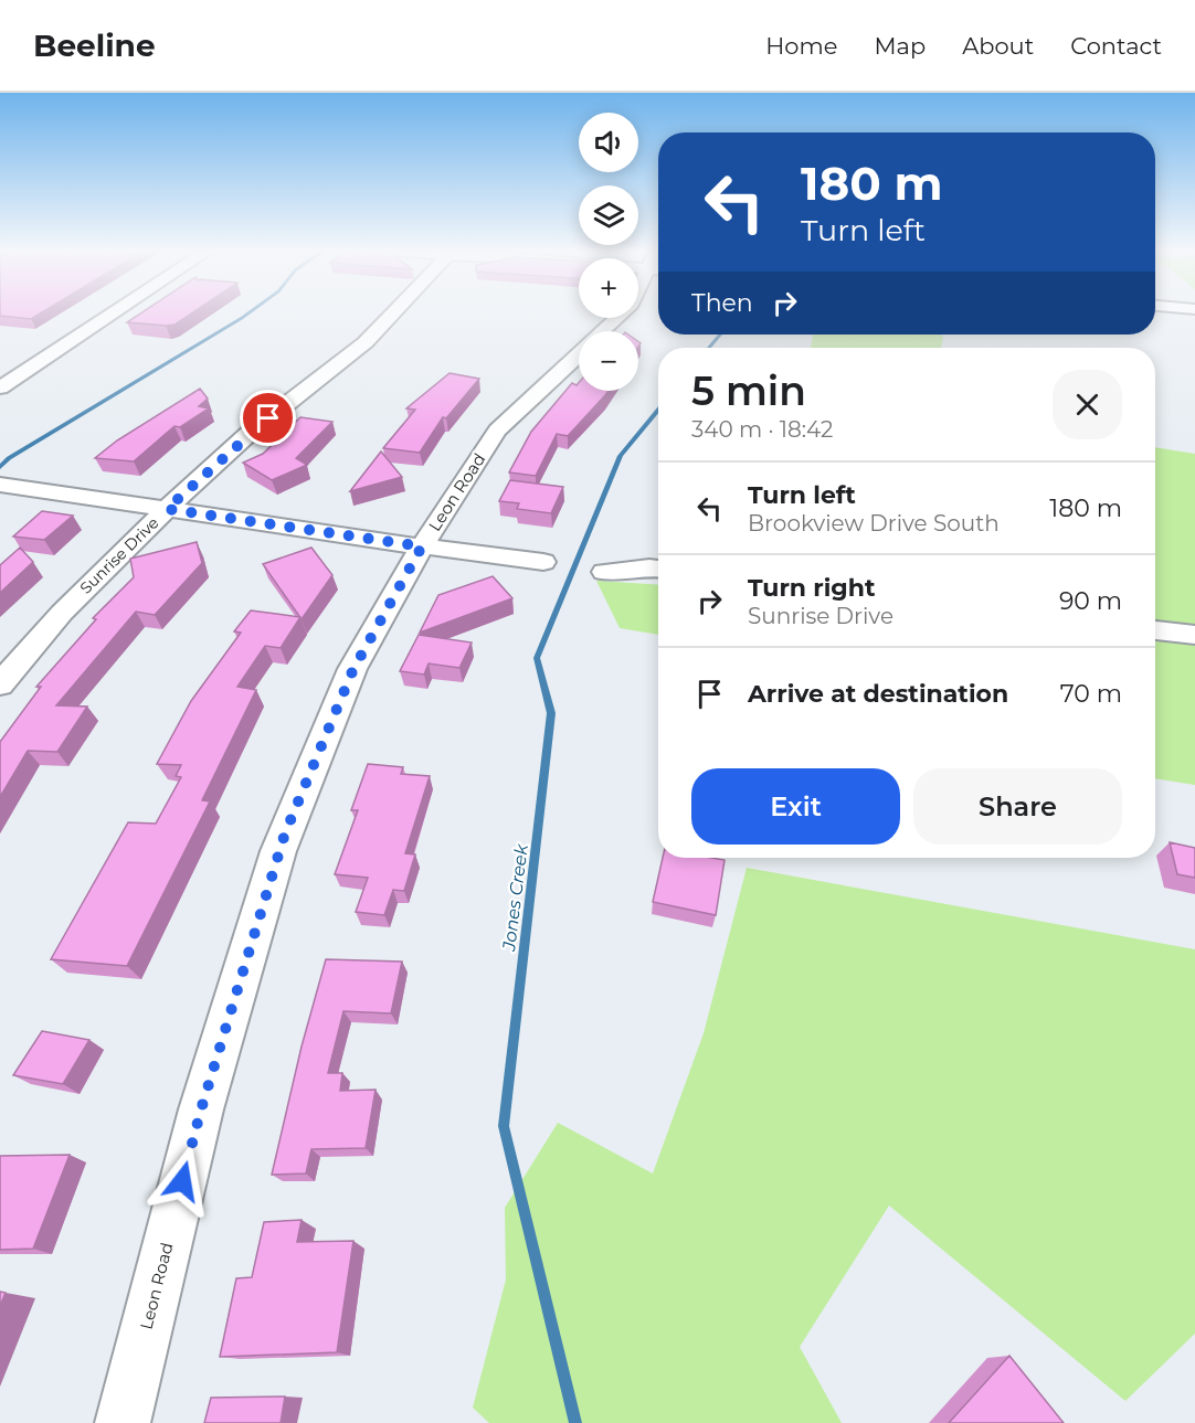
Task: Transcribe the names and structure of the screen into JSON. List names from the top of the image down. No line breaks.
{"streets":{"street":["Leon Road","Sunrise Drive"]},"water":["Jones Creek"],"page":{"header":"Beeline","nav":["Home","Map","About","Contact"],"map_buttons":["+","−"],"turn":["180 m","Turn left"],"then":"Then","heading":["5 min","340 m · 18:42"],"list":[{"name":"Turn left","note":"Brookview Drive South","value":"180 m"},{"name":"Turn right","note":"Sunrise Drive","value":"90 m"},{"name":"Arrive at destination","value":"70 m"}],"buttons":["Exit","Share"]}}
